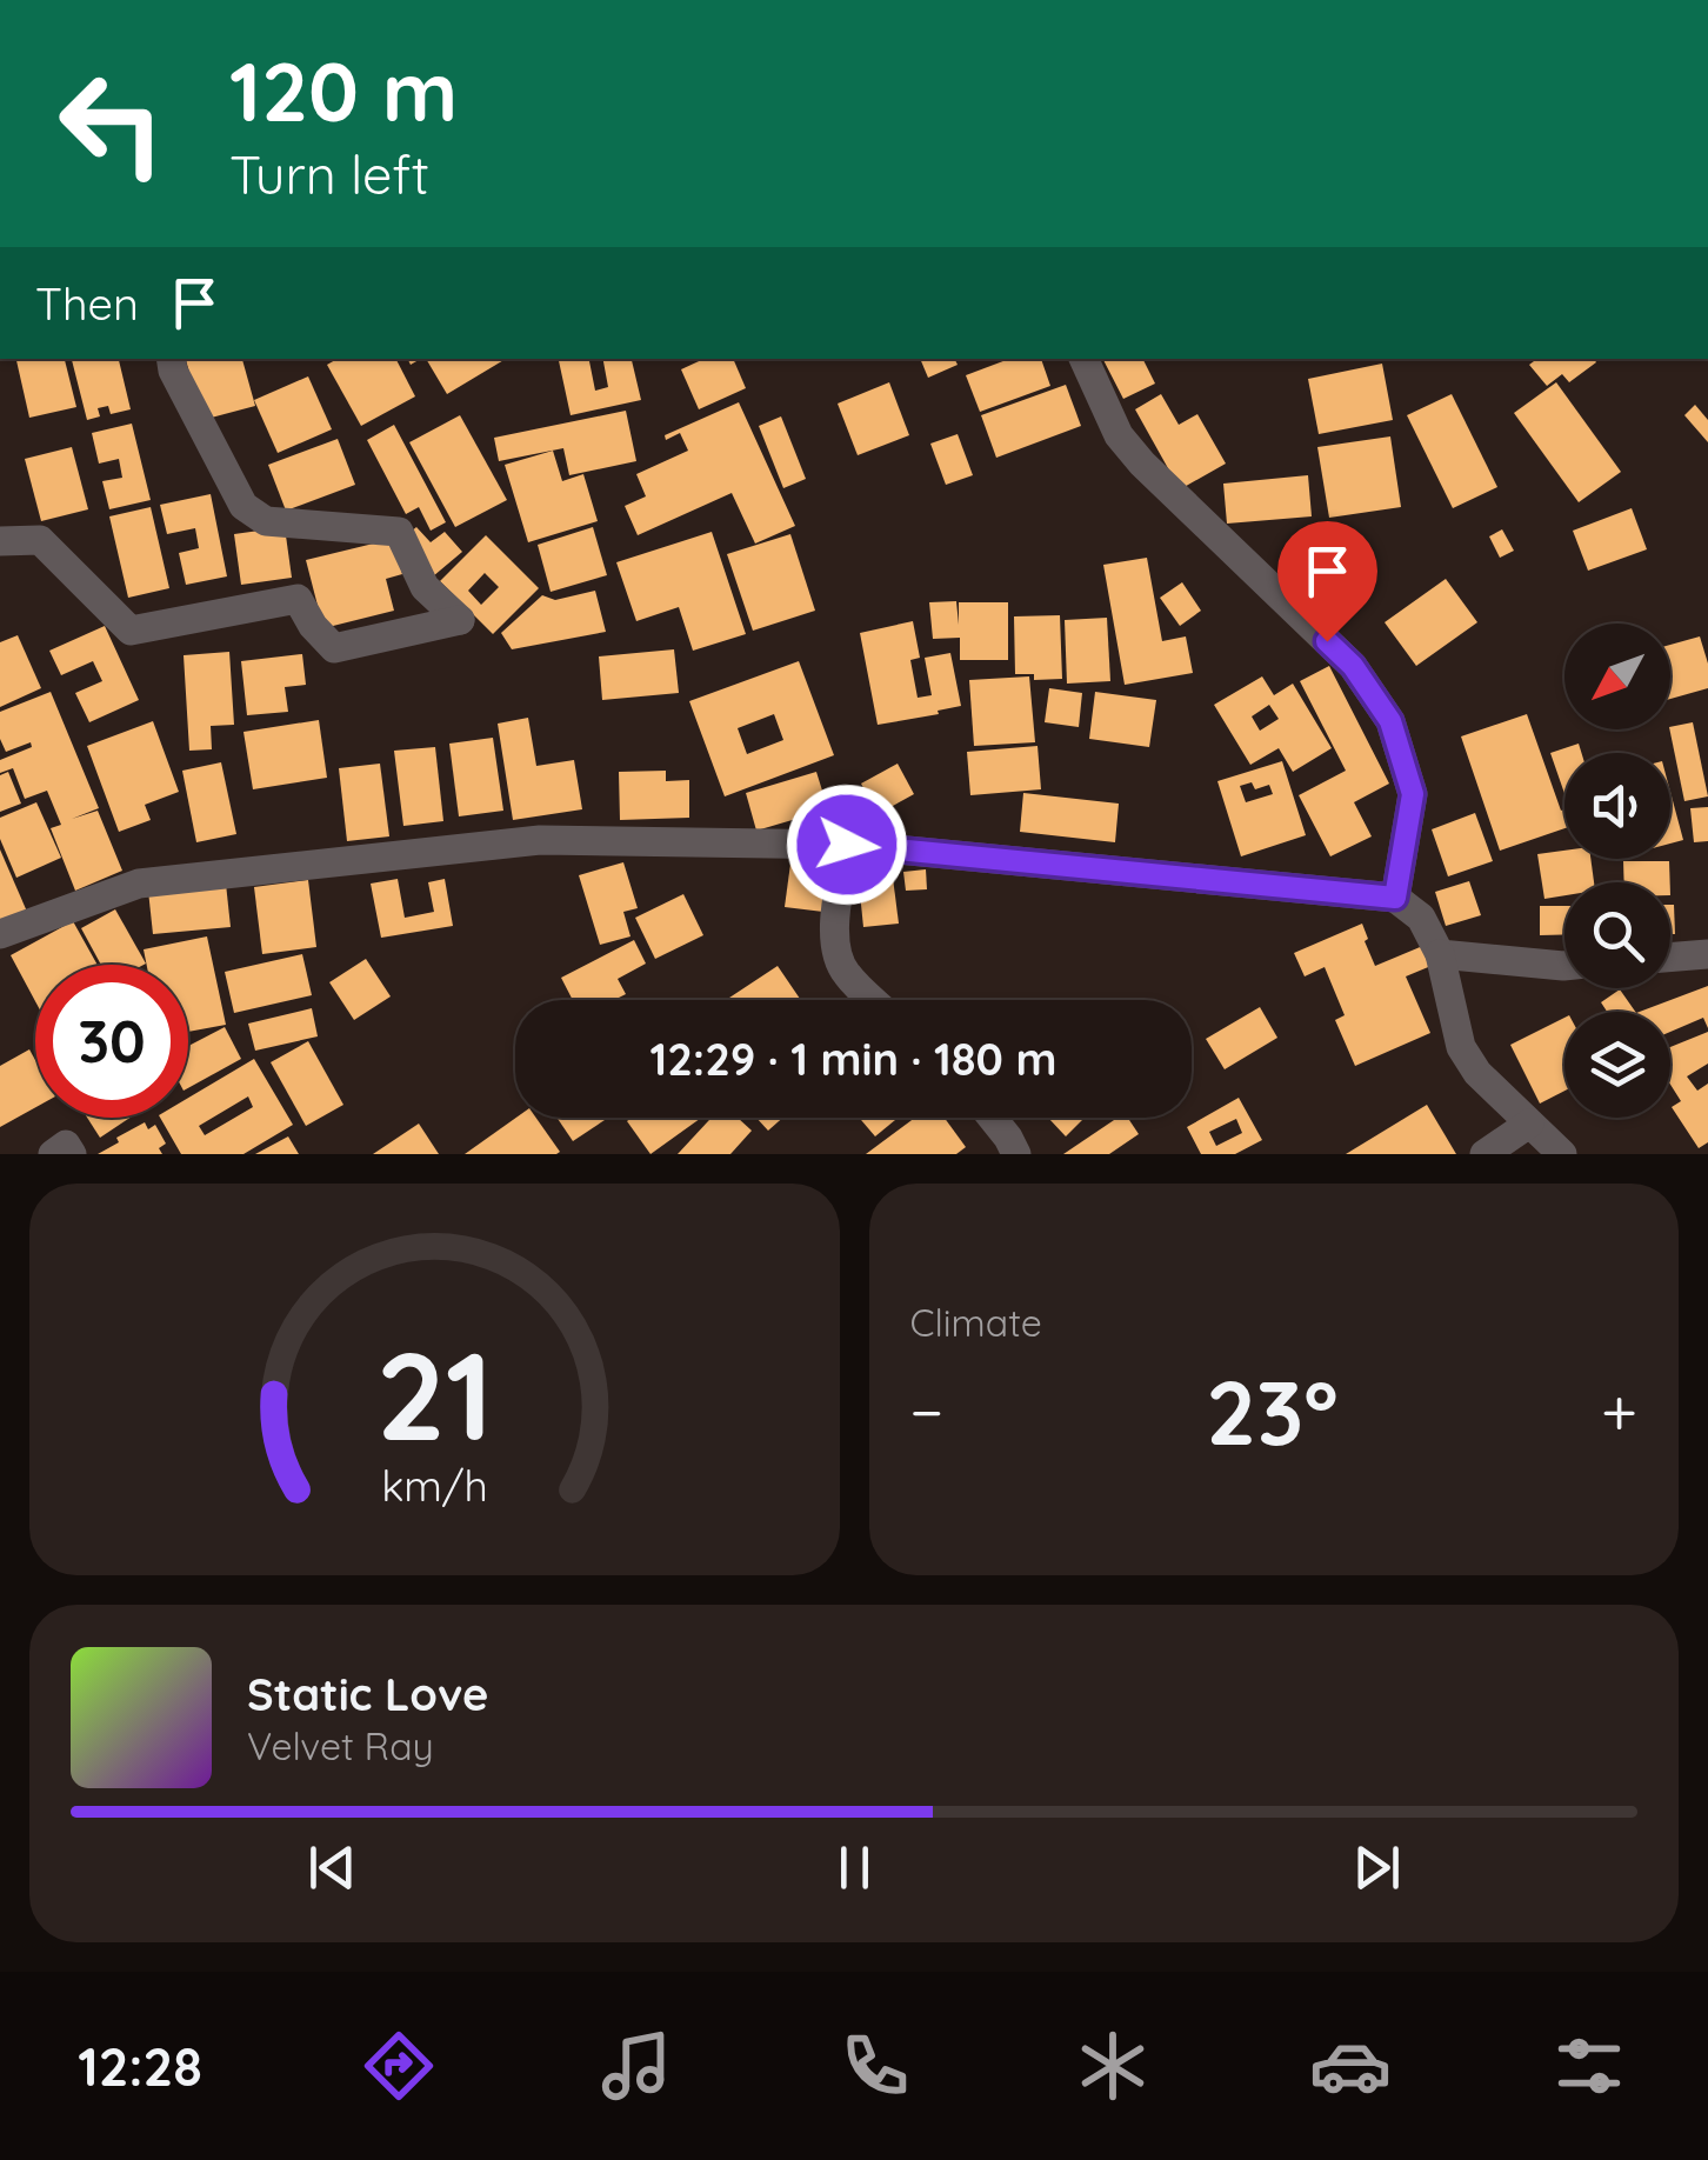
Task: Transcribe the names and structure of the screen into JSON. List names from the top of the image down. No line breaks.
{"north":"bottom left","page":{"turn":["120 m","Turn left"],"then":"Then","limit":"30","trip":"12:29 · 1 min · 180 m","tile":"Climate","heat":["−","23°","+"],"song":["Static Love","Velvet Ray"],"tabs":"12:28","gauge":["21","km/h"]}}
